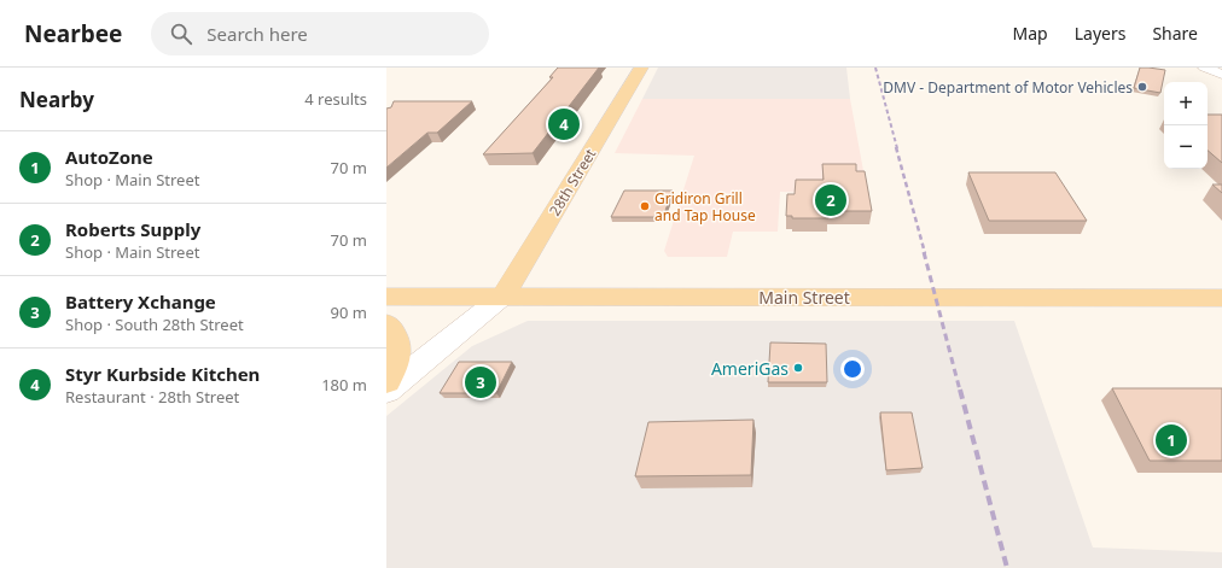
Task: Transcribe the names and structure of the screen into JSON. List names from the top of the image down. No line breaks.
{"streets":{"main road":["28th Street","Main Street"]},"crossings":[["28th Street","Main Street"]],"places":["DMV - Department of Motor Vehicles","Gridiron Grill and Tap House","AmeriGas"],"page":{"header":"Nearbee","search":"Search here","nav":["Map","Layers","Share"],"heading":["Nearby","4 results"],"map_buttons":["+","−"],"pins":["4","2","3","1"],"list":[{"mark":"1","name":"AutoZone","note":"Shop · Main Street","value":"70 m"},{"mark":"2","name":"Roberts Supply","note":"Shop · Main Street","value":"70 m"},{"mark":"3","name":"Battery Xchange","note":"Shop · South 28th Street","value":"90 m"},{"mark":"4","name":"Styr Kurbside Kitchen","note":"Restaurant · 28th Street","value":"180 m"}]}}
